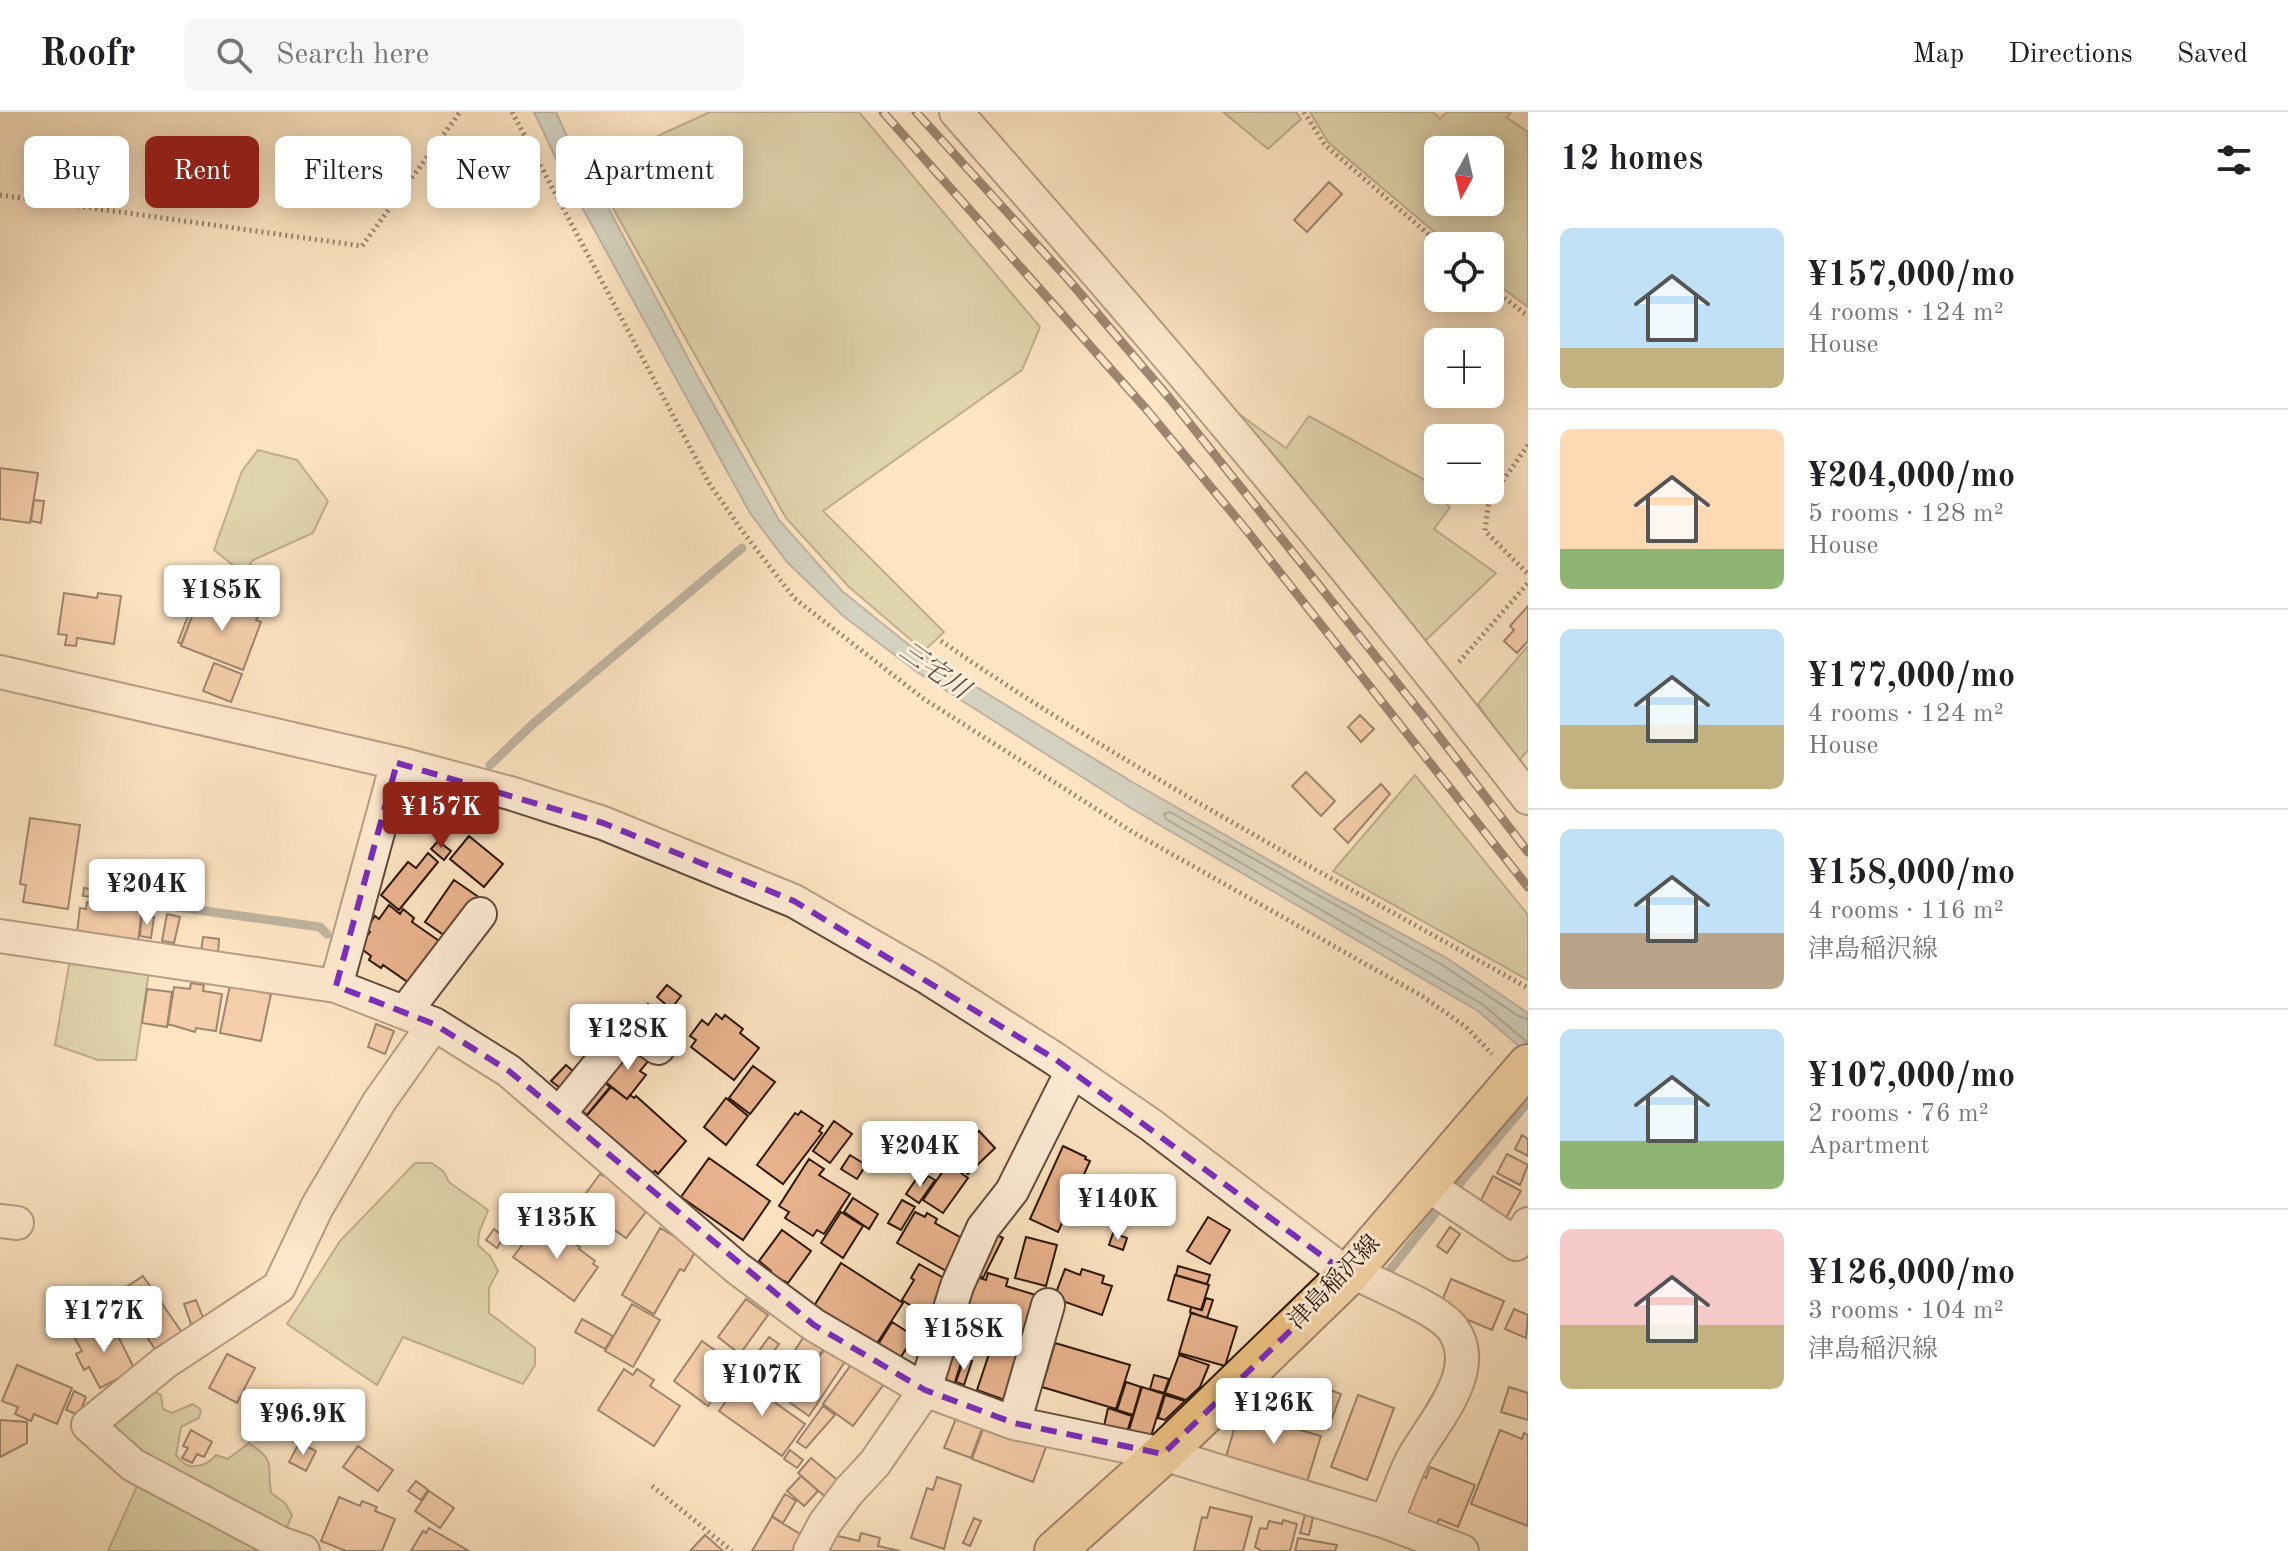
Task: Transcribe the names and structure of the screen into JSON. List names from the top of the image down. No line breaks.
{"streets":{"main road":["津島稲沢線"]},"water":["三宅川"],"north":"bottom","page":{"header":"Roofr","search":"Search here","nav":["Map","Directions","Saved"],"heading":"12 homes","map_buttons":["+","−"],"chip":["Buy","Rent","Filters","New","Apartment"],"list":[{"name":"¥157,000/mo","note":"4 rooms · 124 m² · House"},{"name":"¥204,000/mo","note":"5 rooms · 128 m² · House"},{"name":"¥177,000/mo","note":"4 rooms · 124 m² · House"},{"name":"¥158,000/mo","note":"4 rooms · 116 m² · 津島稲沢線"},{"name":"¥107,000/mo","note":"2 rooms · 76 m² · Apartment"},{"name":"¥126,000/mo","note":"3 rooms · 104 m² · 津島稲沢線"}],"price":["¥185K","¥157K","¥204K","¥128K","¥204K","¥140K","¥135K","¥177K","¥158K","¥107K","¥126K","¥96.9K"]}}
